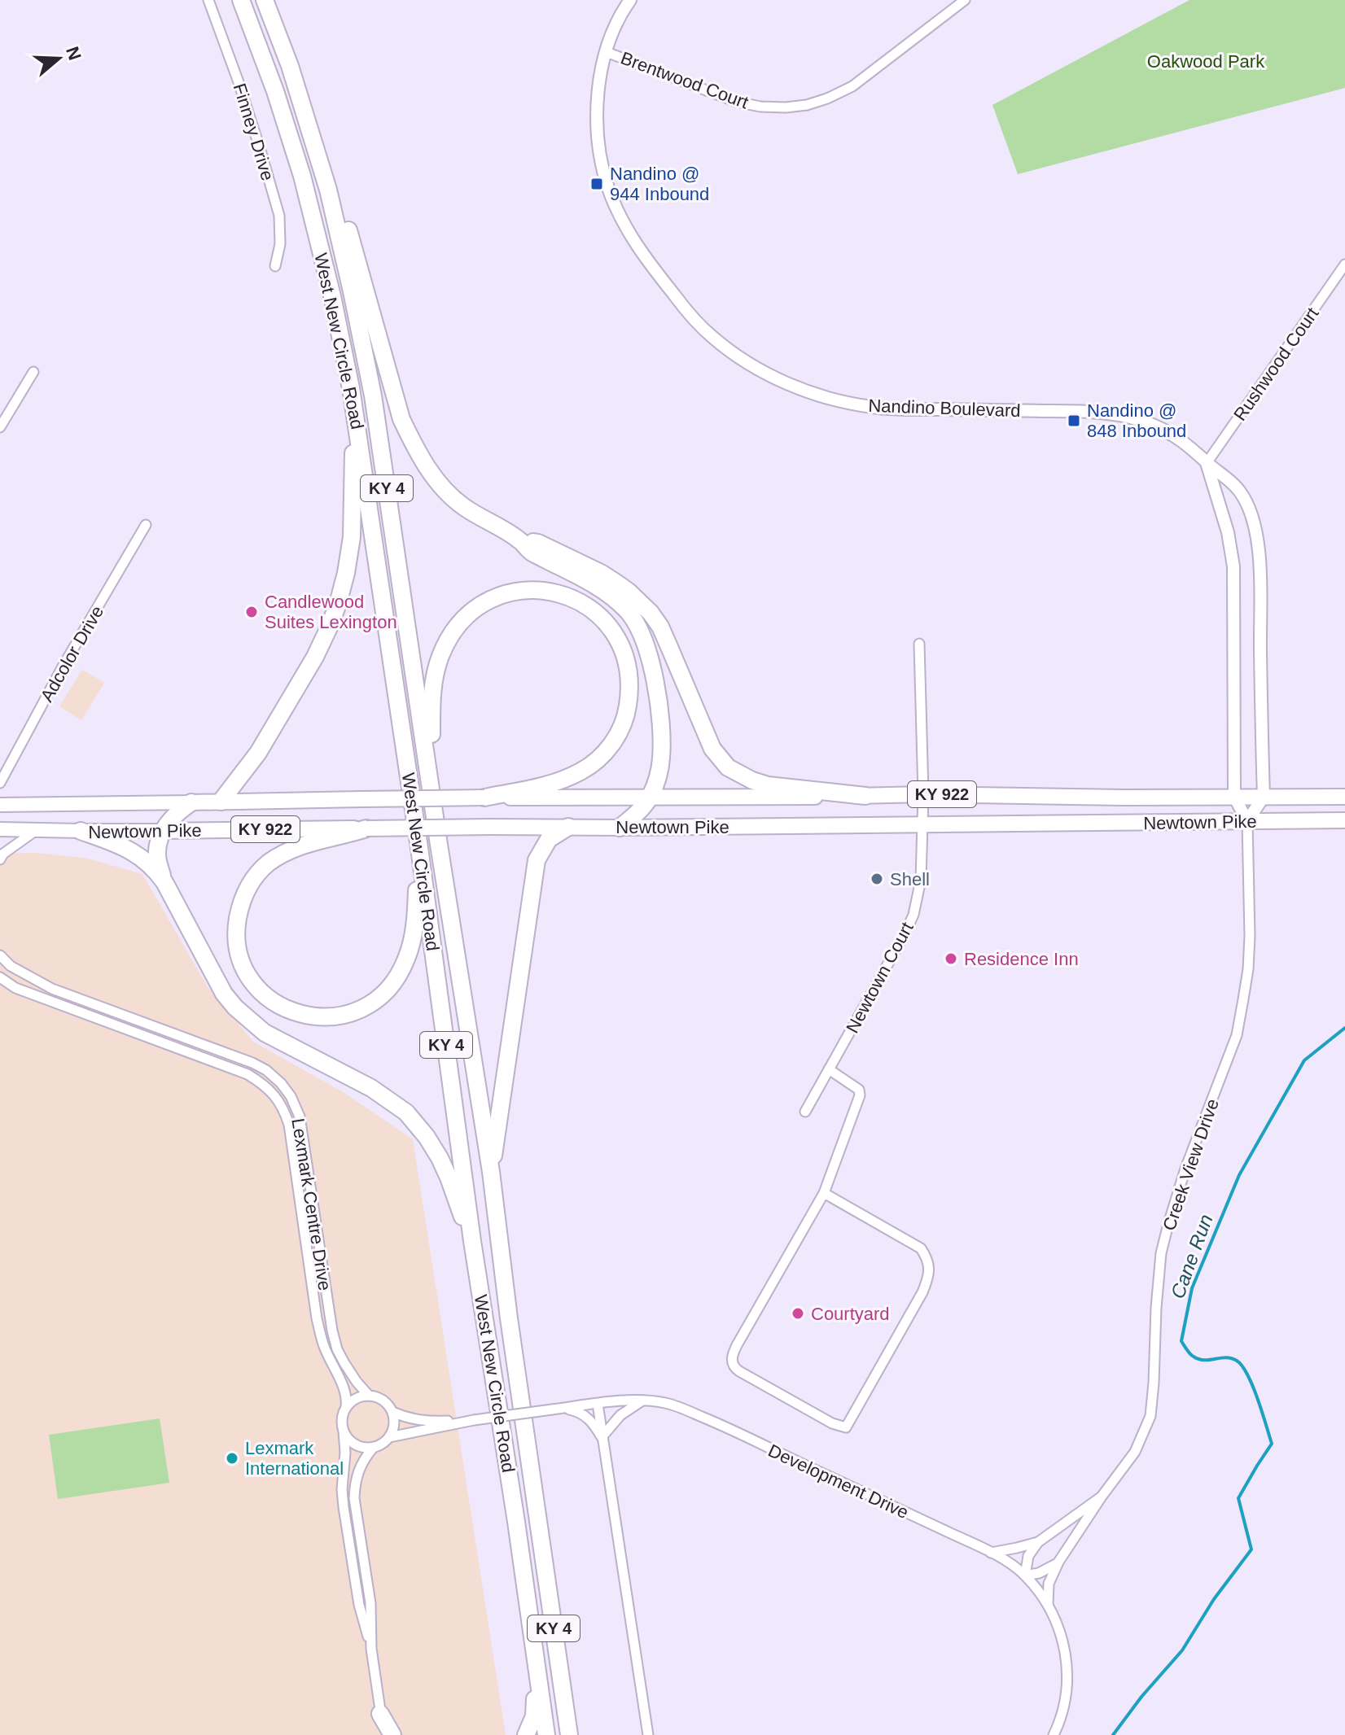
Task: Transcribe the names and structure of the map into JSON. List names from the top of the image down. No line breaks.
{"streets":{"highway":["West New Circle Road","KY 4","KY 922","Newtown Pike"],"street":["Brentwood Court","Finney Drive","Rushwood Court","Nandino Boulevard","Adcolor Drive","Newtown Court","Creek View Drive","Lexmark Centre Drive","Development Drive"]},"crossings":[["Brentwood Court","Nandino Boulevard"],["Rushwood Court","Nandino Boulevard"],["Nandino Boulevard","Newtown Pike"],["Newtown Pike","Newtown Court"],["Newtown Pike","Creek View Drive"],["Creek View Drive","Development Drive"],["Lexmark Centre Drive","Development Drive"]],"water":["Cane Run"],"parks":["Oakwood Park"],"places":{"transit":["Nandino @ 944 Inbound","Nandino @ 848 Inbound"],"other":["Candlewood Suites Lexington","Shell","Residence Inn","Courtyard","Lexmark International"]},"north":"right"}
